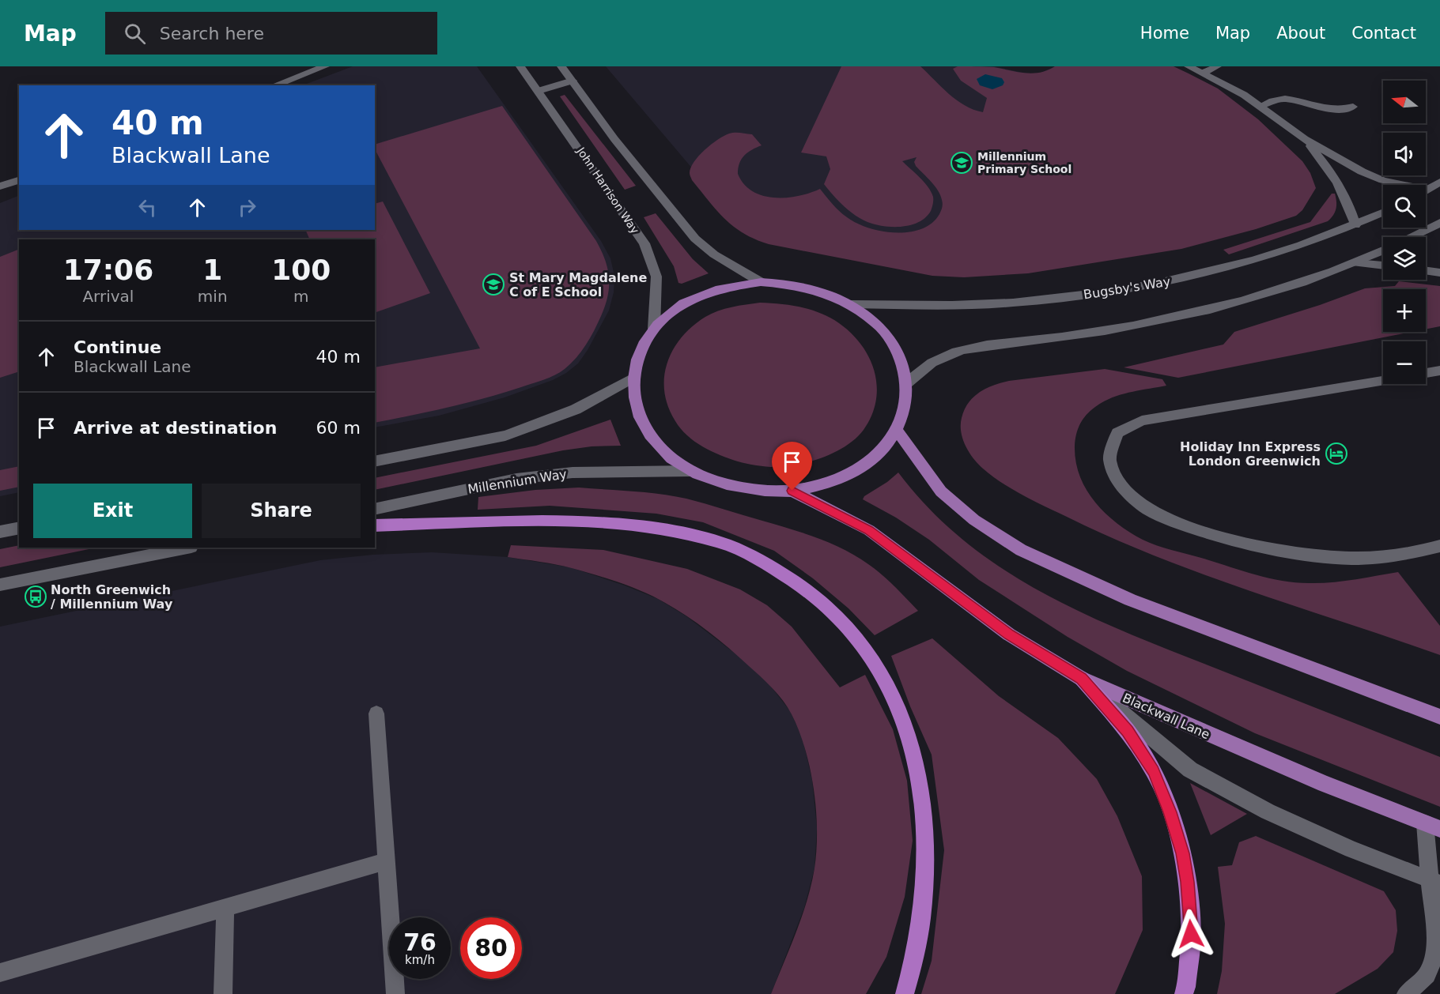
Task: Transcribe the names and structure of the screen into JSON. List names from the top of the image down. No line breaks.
{"streets":{"main road":["Blackwall Lane"],"street":["John Harrison Way","Bugsby's Way","Millennium Way"]},"places":{"school or university":["Millennium Primary School","St Mary Magdalene C of E School"],"hotel":["Holiday Inn Express London Greenwich"],"bus stop":["North Greenwich / Millennium Way"]},"north":"left","page":{"header":"Map","search":"Search here","nav":["Home","Map","About","Contact"],"map_buttons":["+","−"],"turn":["40 m","Blackwall Lane"],"eta":["17:06","Arrival","1","min","100","m"],"list":[{"name":"Continue","note":"Blackwall Lane","value":"40 m"},{"name":"Arrive at destination","value":"60 m"}],"buttons":["Exit","Share"],"speed":"76 km/h","limit":"80"}}
